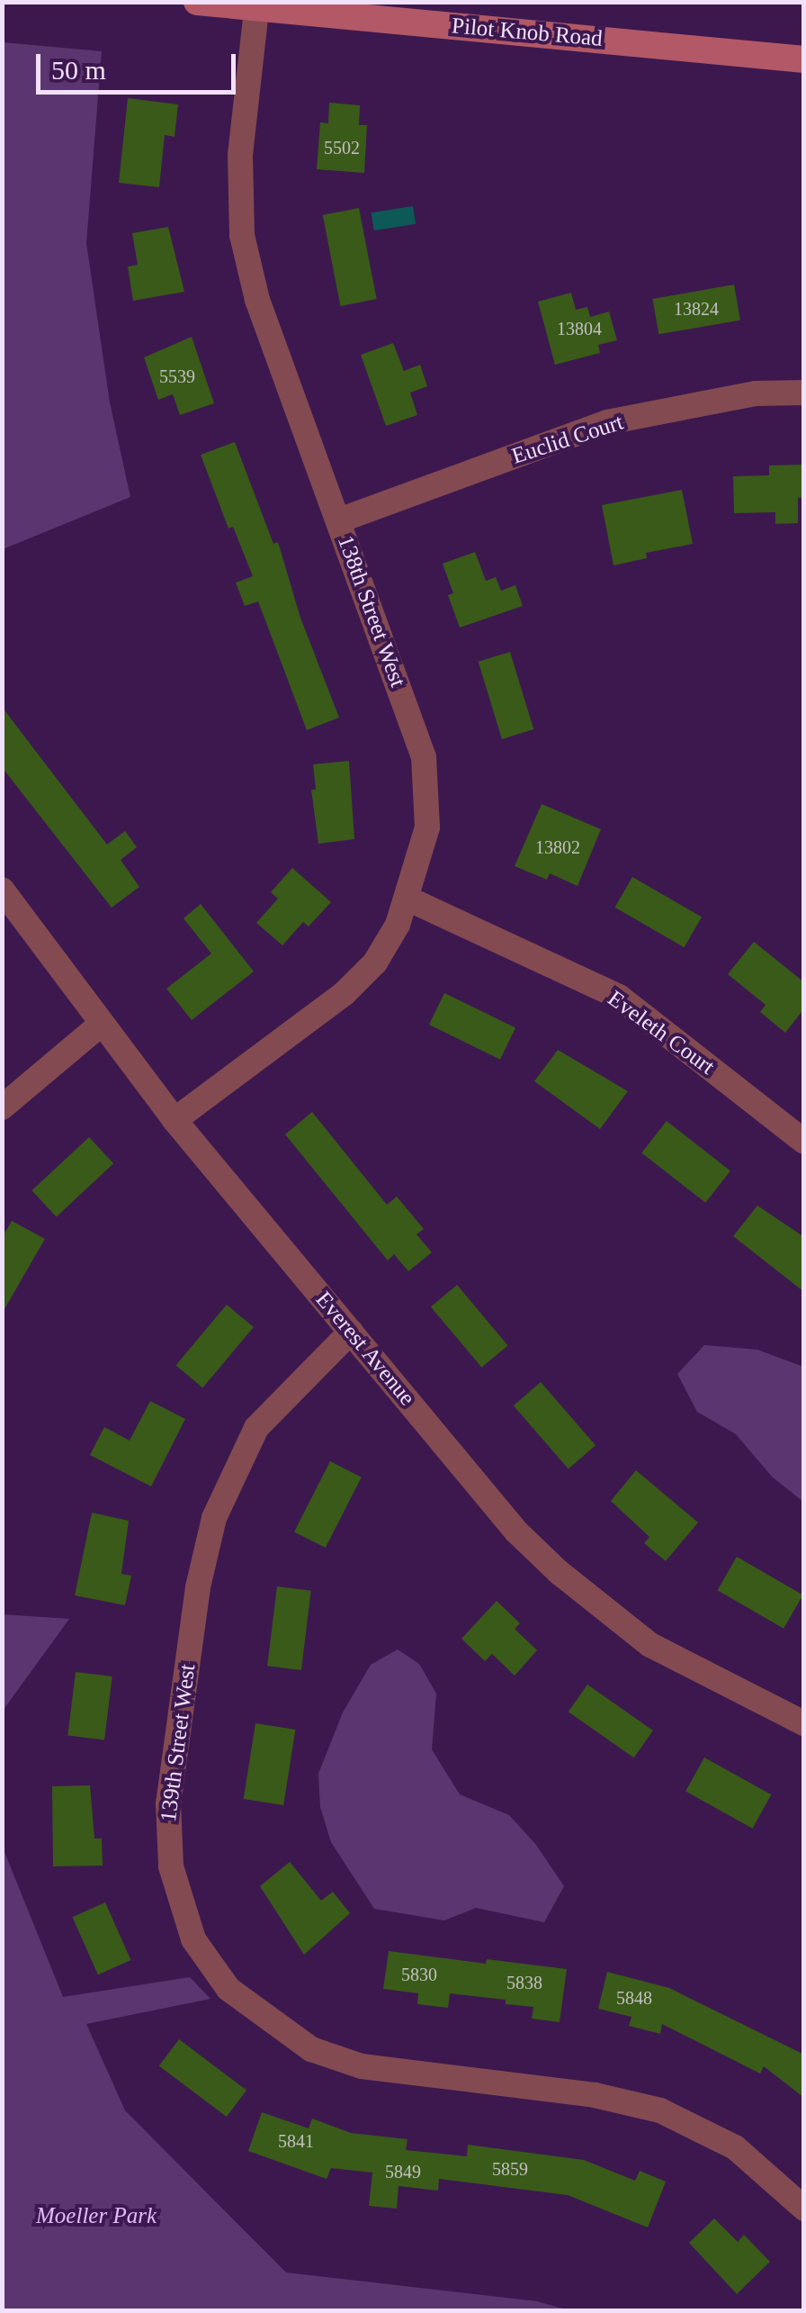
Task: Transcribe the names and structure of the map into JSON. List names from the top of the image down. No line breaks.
{"streets":{"main road":["Pilot Knob Road"],"street":["Euclid Court","138th Street West","Eveleth Court","Everest Avenue","139th Street West"]},"crossings":[["Pilot Knob Road","138th Street West"],["Euclid Court","138th Street West"],["138th Street West","Eveleth Court"],["138th Street West","Everest Avenue"],["Everest Avenue","139th Street West"]],"parks":["Moeller Park"],"house_numbers":["5502","13824","13804","5539","13802","5830","5838","5848","5841","5859","5849"],"scale_bar":"50 m"}
